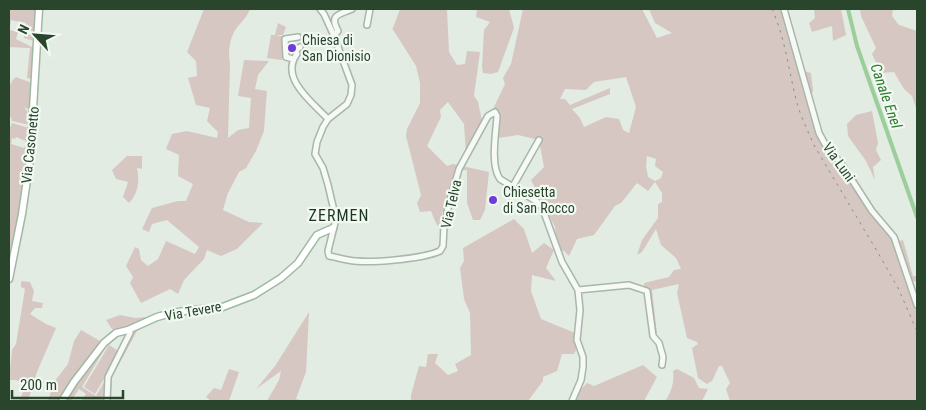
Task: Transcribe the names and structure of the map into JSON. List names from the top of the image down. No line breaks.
{"streets":{"main road":["Via Casonetto","Via Tevere"],"street":["Via Luni","Via Telva"]},"crossings":[["Via Telva","Via Tevere"]],"districts":["ZERMEN"],"water":["Canale Enel"],"places":["Chiesa di San Dionisio","Chiesetta di San Rocco"],"scale_bar":"200 m","north":"top left"}
